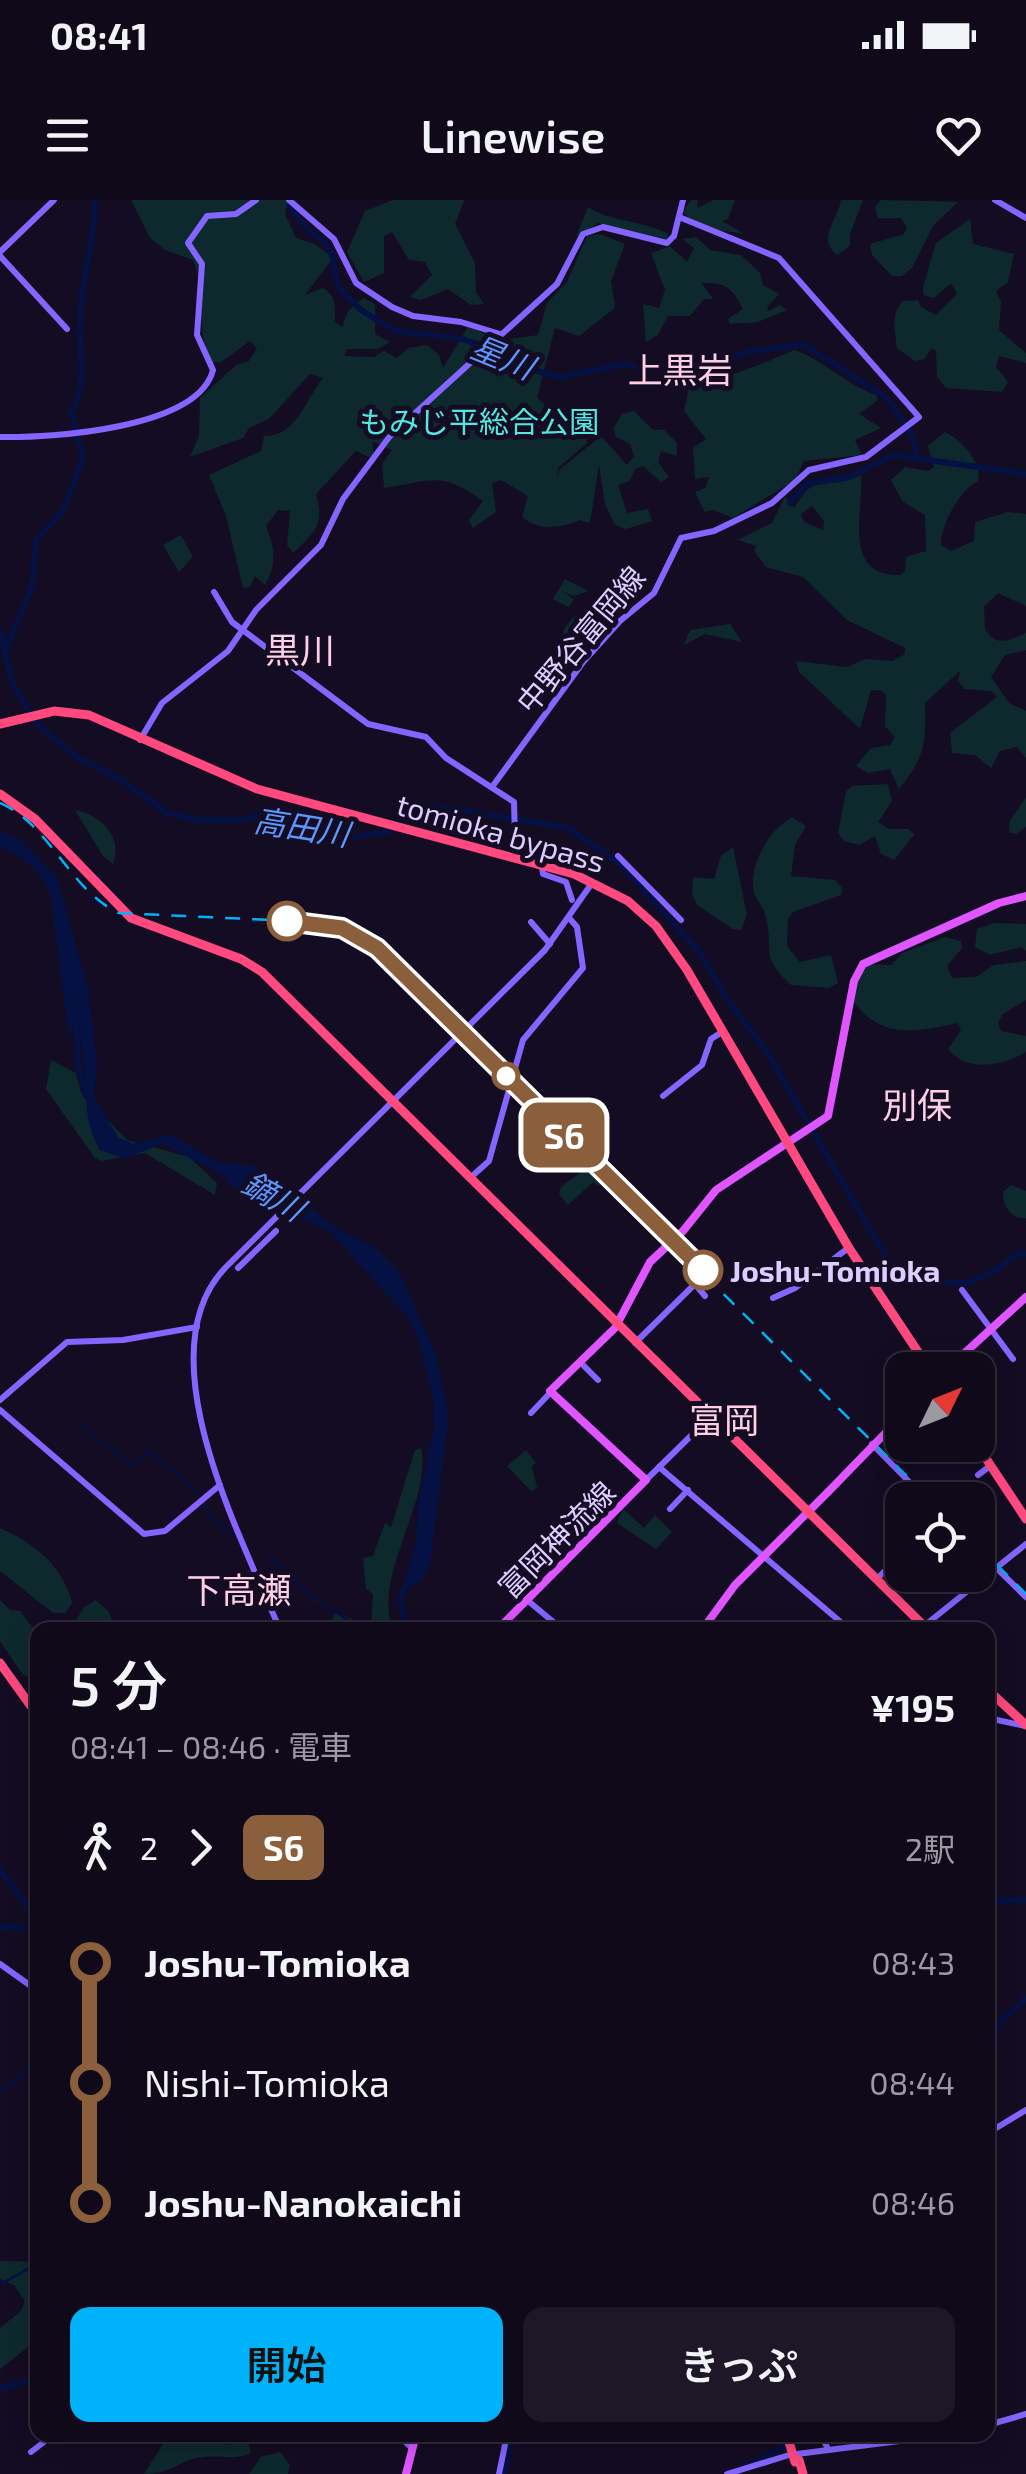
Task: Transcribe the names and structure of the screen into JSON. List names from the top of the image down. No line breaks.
{"streets":{"highway":["tomioka bypass"],"main road":["富岡神流線"],"street":["中野谷富岡線"]},"districts":["上黒岩","黒川","別保","富岡","下高瀬"],"water":["星川","高田川","鏑川"],"parks":["もみじ平総合公園"],"places":["Joshu-Tomioka"],"north":"top right","page":{"status":"08:41","header":"Linewise","on_map":"S6","heading":["5 分","08:41 – 08:46 · 電車","¥195"],"legs":["2","S6","2駅"],"list":[{"name":"Joshu-Tomioka","value":"08:43"},{"name":"Nishi-Tomioka","value":"08:44"},{"name":"Joshu-Nanokaichi","value":"08:46"}],"buttons":["開始","きっぷ"]}}
